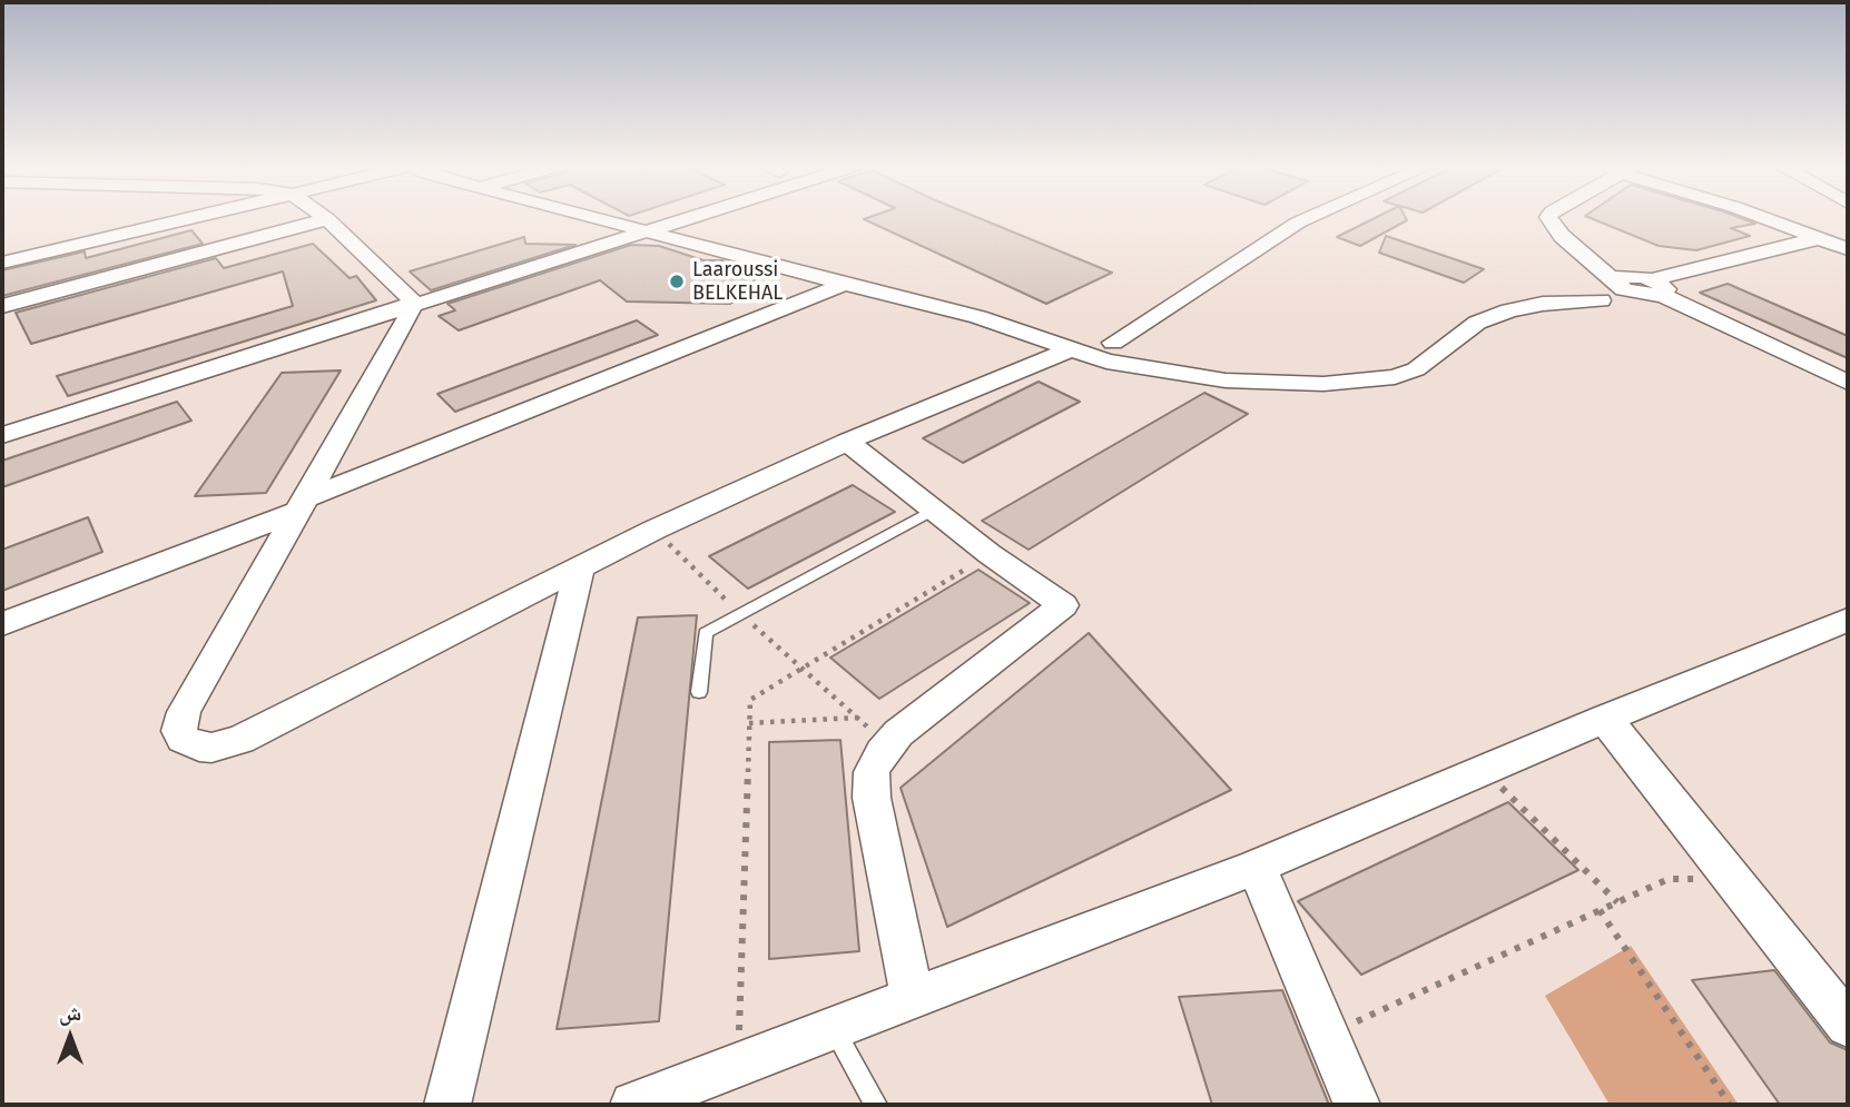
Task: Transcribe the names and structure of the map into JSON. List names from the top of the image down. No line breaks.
{"places":["Laaroussi BELKEHAL"],"north":"top"}
